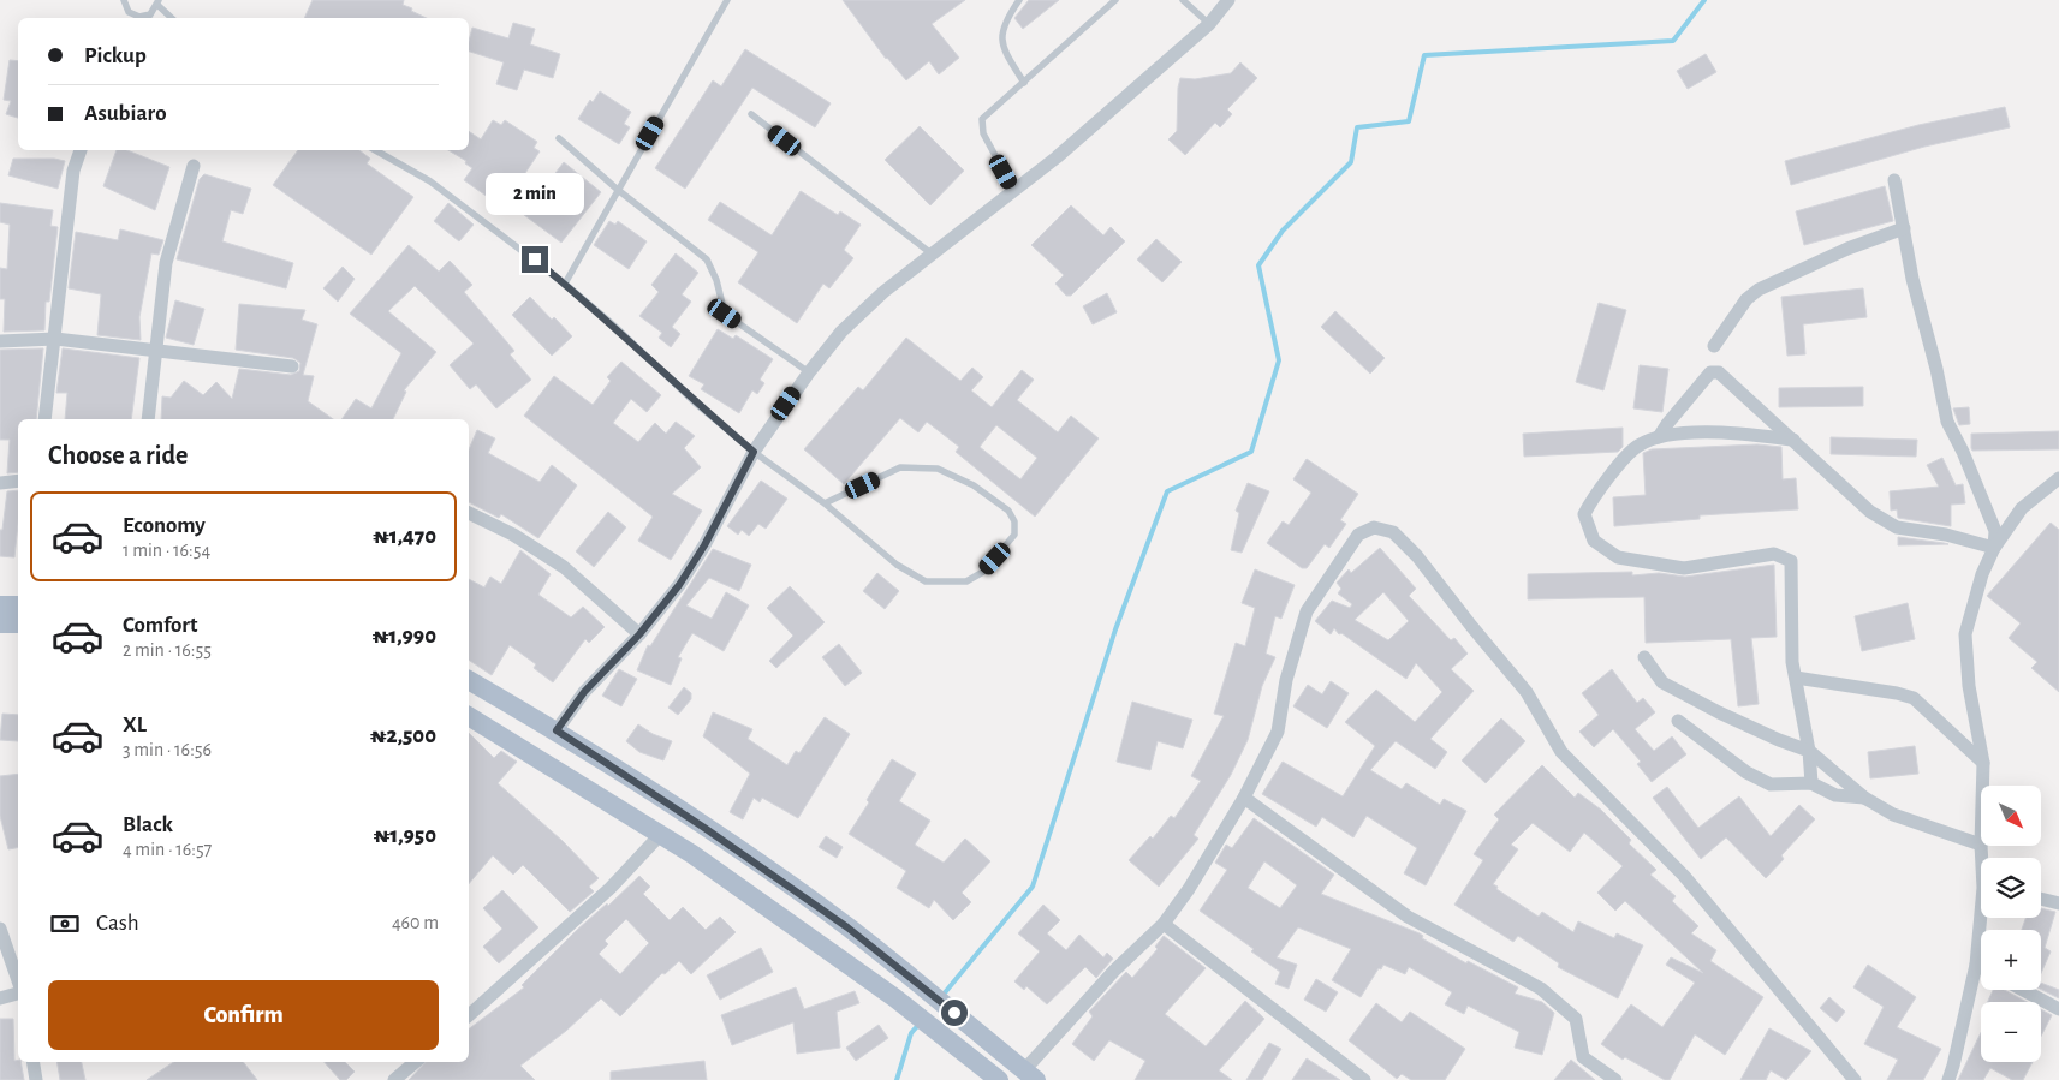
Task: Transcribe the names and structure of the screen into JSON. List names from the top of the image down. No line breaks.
{"north":"bottom right","page":{"banner":["Pickup","Asubiaro"],"bubble":"2 min","heading":"Choose a ride","list":[{"name":"Economy","note":"1 min · 16:54","value":"₦1,470"},{"name":"Comfort","note":"2 min · 16:55","value":"₦1,990"},{"name":"XL","note":"3 min · 16:56","value":"₦2,500"},{"name":"Black","note":"4 min · 16:57","value":"₦1,950"}],"map_buttons":["+","−"],"pay":["Cash","460 m"],"buttons":"Confirm"}}
